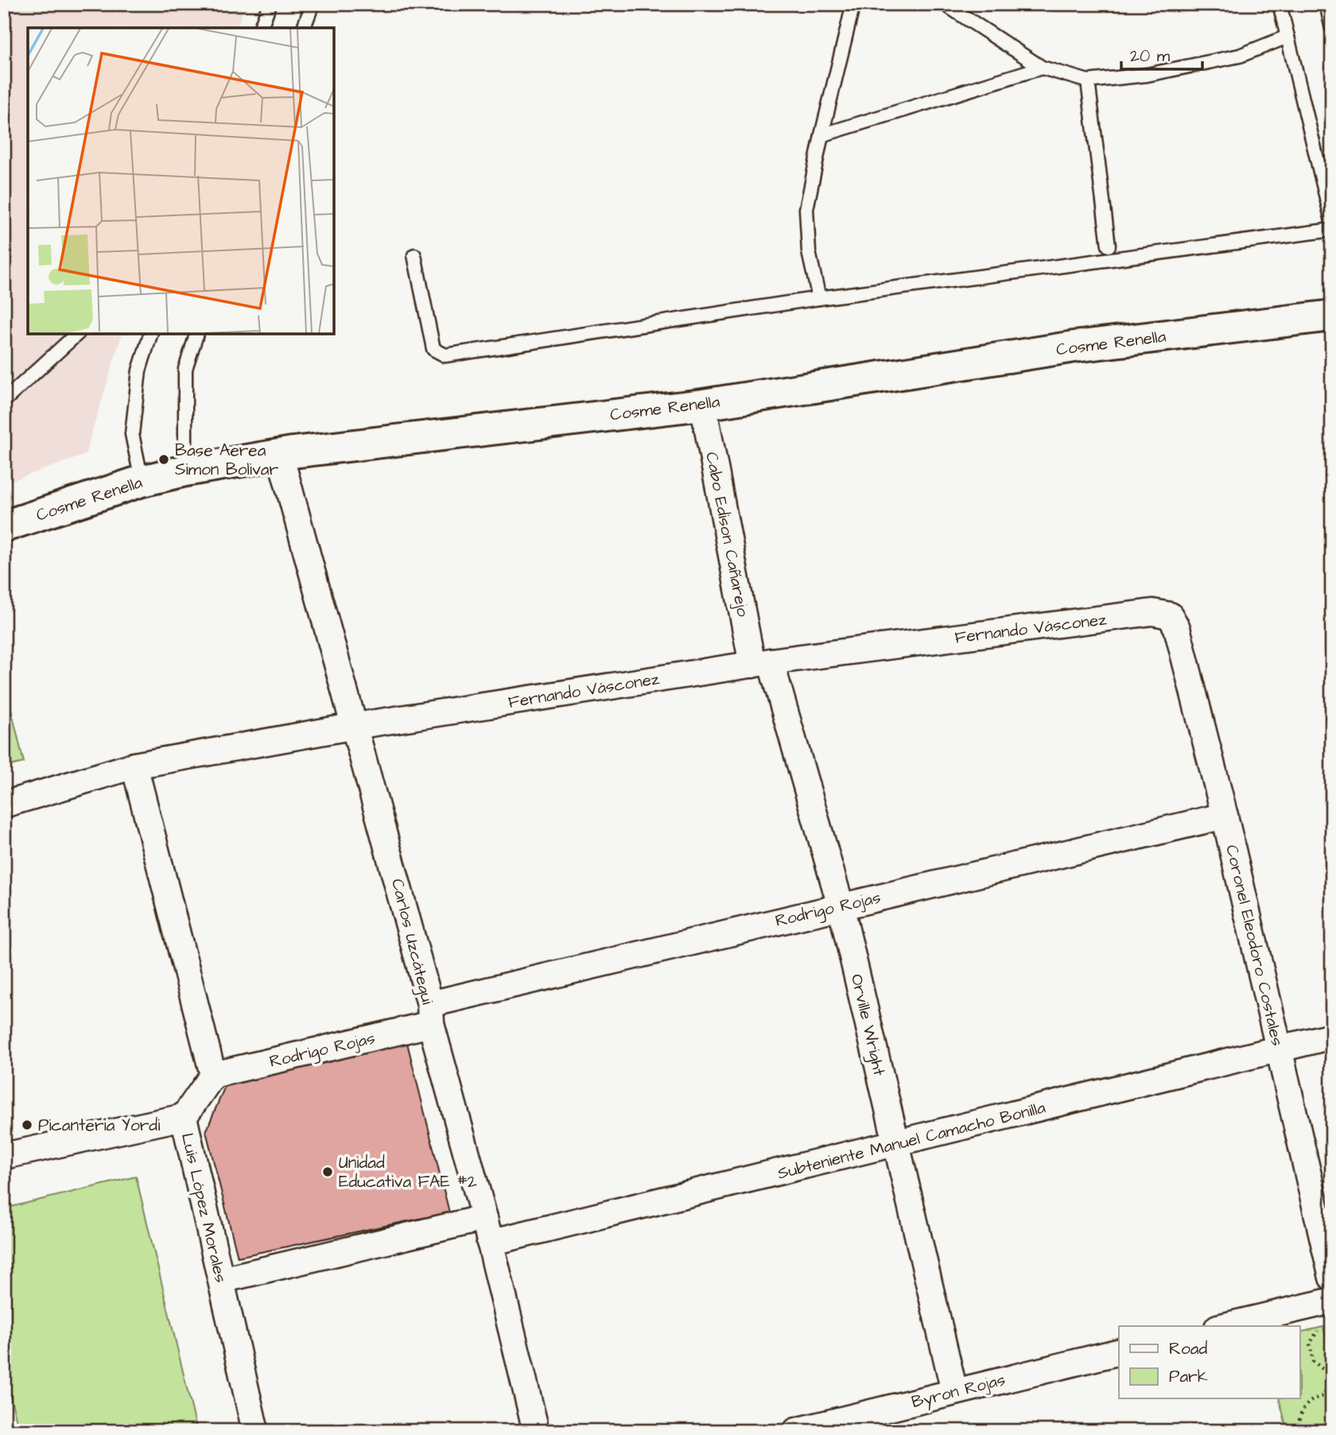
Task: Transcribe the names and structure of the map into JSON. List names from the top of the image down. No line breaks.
{"streets":{"street":["Cosme Renella","Cabo Edison Cañarejo","Fernando Vásconez","Rodrigo Rojas","Carlos Uzcátegui","Coronel Eleodoro Costales","Orville Wright","Subteniente Manuel Camacho Bonilla","Luis López Morales","Byron Rojas"]},"crossings":[["Cosme Renella","Cabo Edison Cañarejo"],["Cosme Renella","Carlos Uzcátegui"],["Cabo Edison Cañarejo","Fernando Vásconez"],["Cabo Edison Cañarejo","Orville Wright"],["Fernando Vásconez","Carlos Uzcátegui"],["Fernando Vásconez","Coronel Eleodoro Costales"],["Fernando Vásconez","Orville Wright"],["Rodrigo Rojas","Carlos Uzcátegui"],["Rodrigo Rojas","Coronel Eleodoro Costales"],["Rodrigo Rojas","Orville Wright"],["Rodrigo Rojas","Luis López Morales"],["Carlos Uzcátegui","Subteniente Manuel Camacho Bonilla"],["Coronel Eleodoro Costales","Subteniente Manuel Camacho Bonilla"],["Orville Wright","Subteniente Manuel Camacho Bonilla"],["Orville Wright","Byron Rojas"]],"places":["Base Aerea Simon Bolivar","Picanteria Yordi","Unidad Educativa FAE #2"],"legend":["Road","Park"],"scale_bar":"20 m"}
